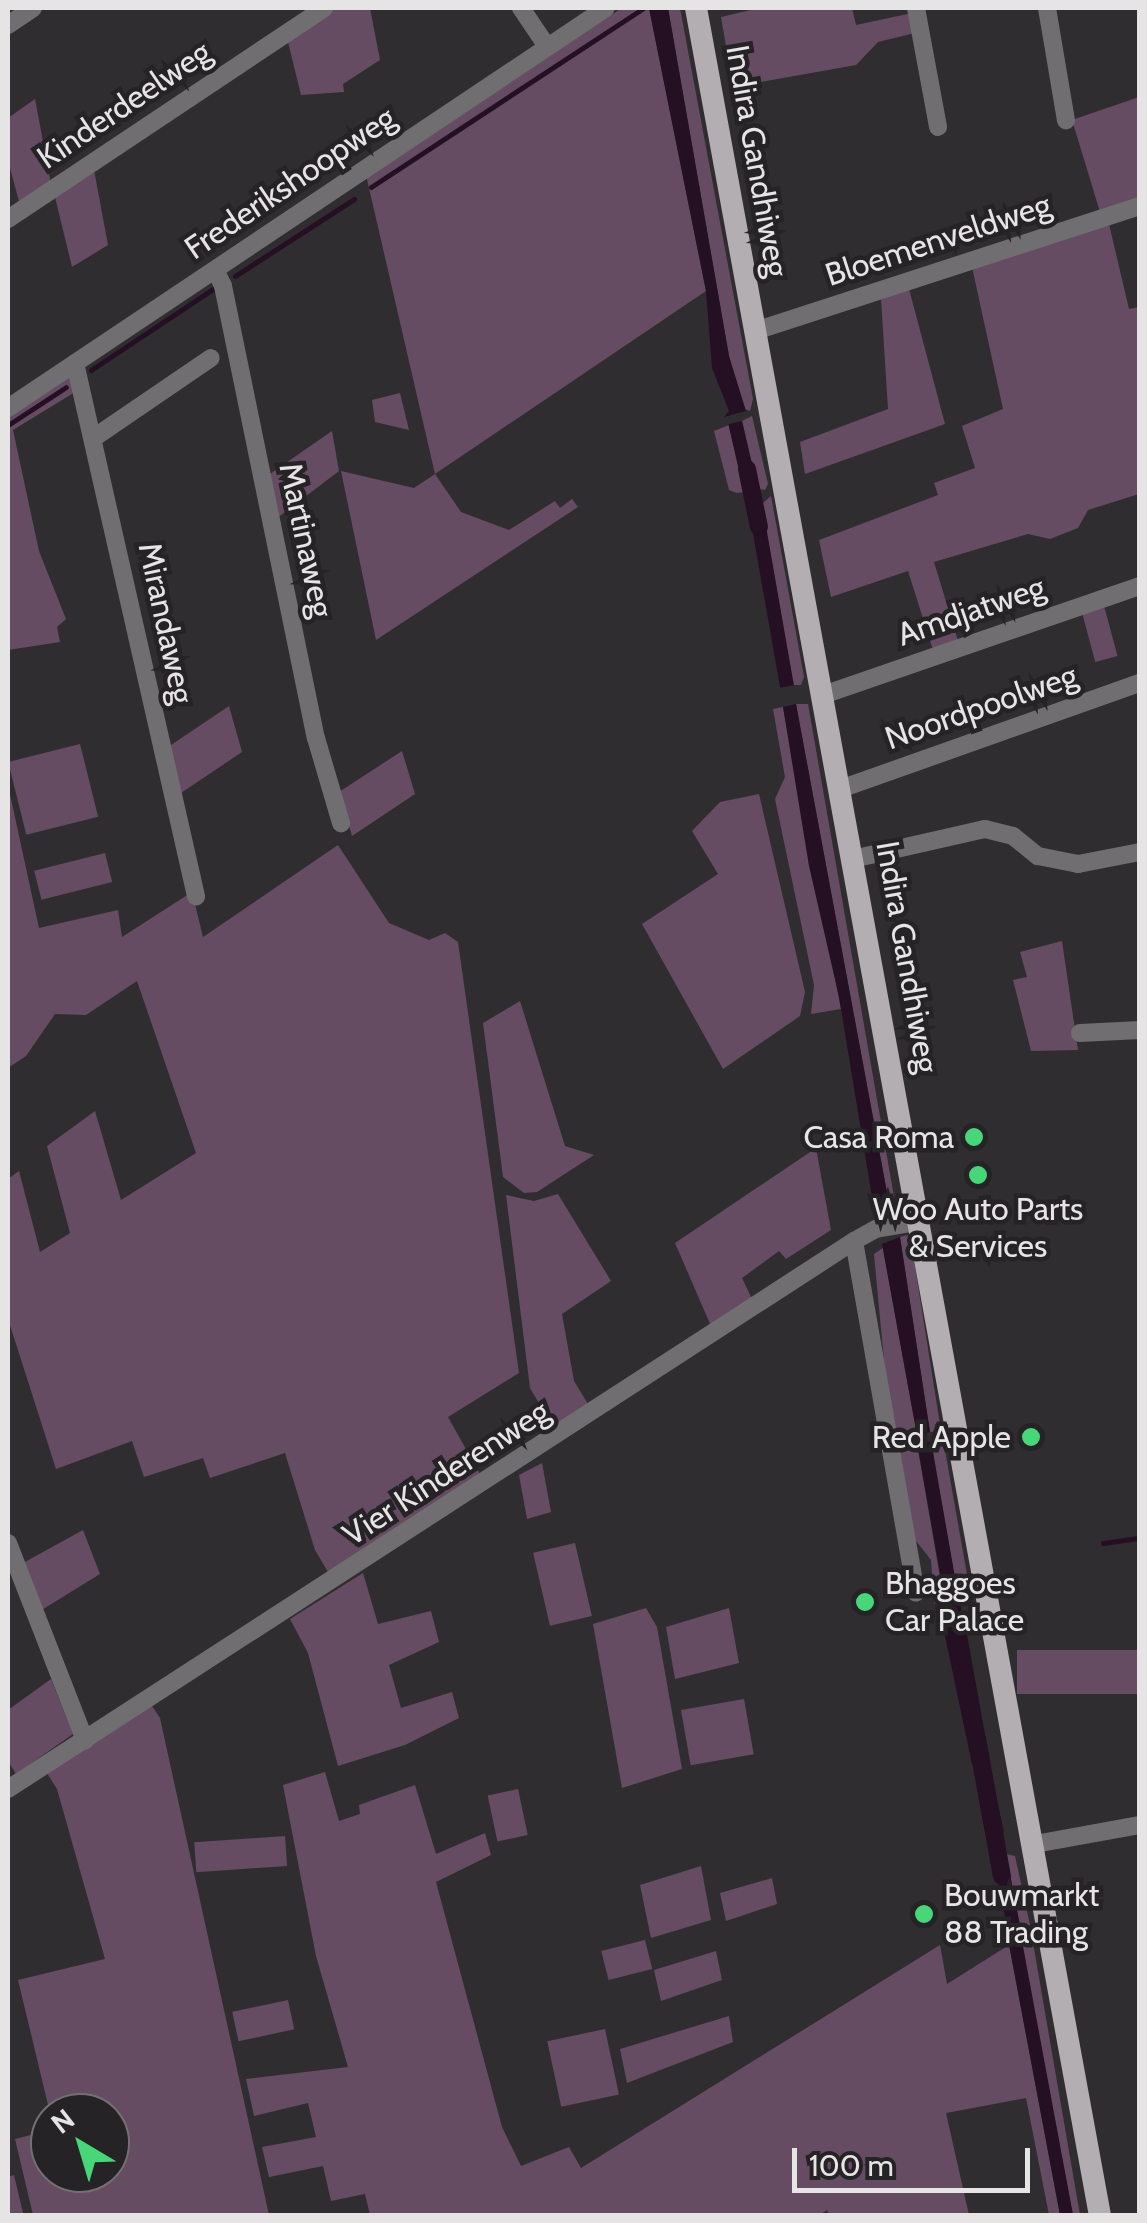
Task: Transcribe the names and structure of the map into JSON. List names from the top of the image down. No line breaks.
{"streets":{"main road":["Indira Gandhiweg"],"street":["Kinderdeelweg","Frederikshoopweg","Bloemenveldweg","Martinaweg","Amdjatweg","Mirandaweg","Noordpoolweg","Vier Kinderenweg"]},"crossings":[["Indira Gandhiweg","Bloemenveldweg"],["Indira Gandhiweg","Amdjatweg"],["Indira Gandhiweg","Noordpoolweg"],["Indira Gandhiweg","Vier Kinderenweg"],["Frederikshoopweg","Martinaweg"],["Frederikshoopweg","Mirandaweg"]],"places":["Casa Roma","Woo Auto Parts & Services","Red Apple","Bhaggoes Car Palace","Bouwmarkt 88 Trading"],"scale_bar":"100 m","north":"top left"}
